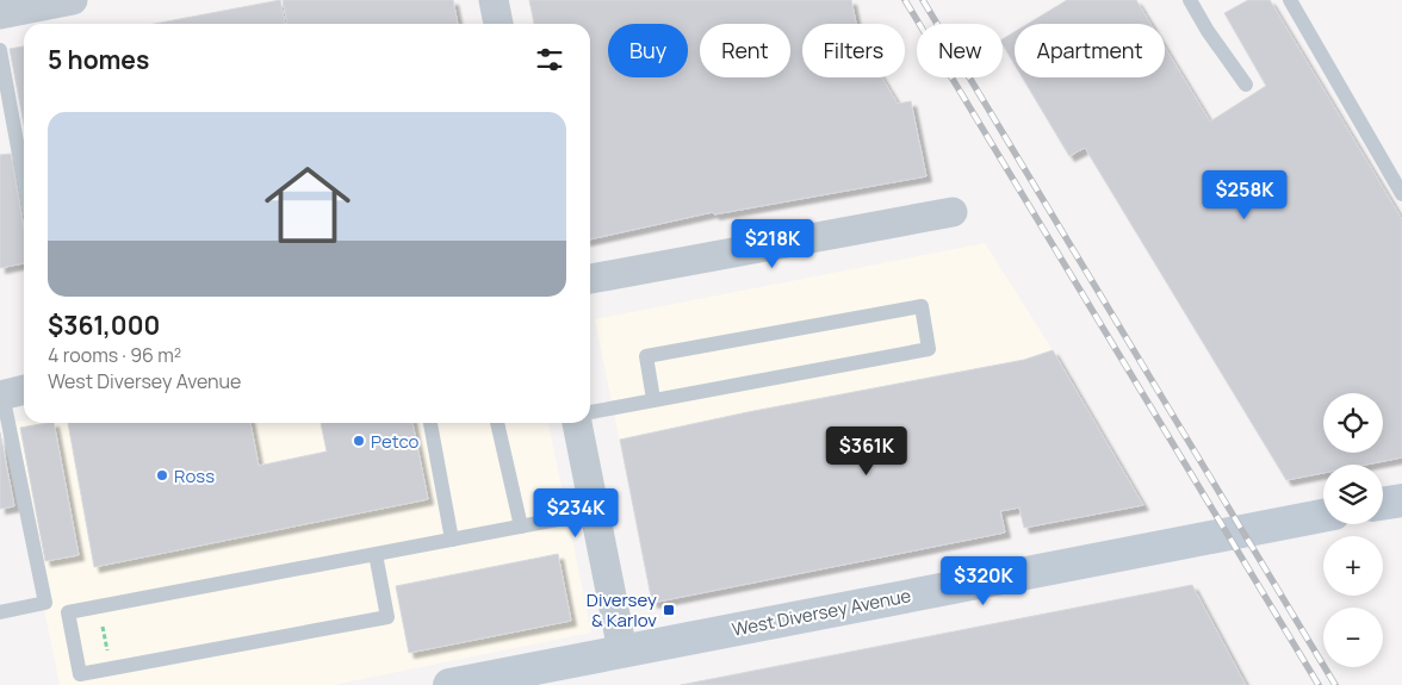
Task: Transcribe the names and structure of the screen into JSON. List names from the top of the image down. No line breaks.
{"streets":{"main road":["West Diversey Avenue"]},"places":{"other":["Petco","Ross"],"transit":["Diversey & Karlov"]},"page":{"chip":["Buy","Rent","Filters","New","Apartment"],"heading":"5 homes","list":[{"name":"$361,000","note":"4 rooms · 96 m² · West Diversey Avenue"}],"price":["$258K","$218K","$361K","$234K","$320K"],"map_buttons":["+","−"]}}
